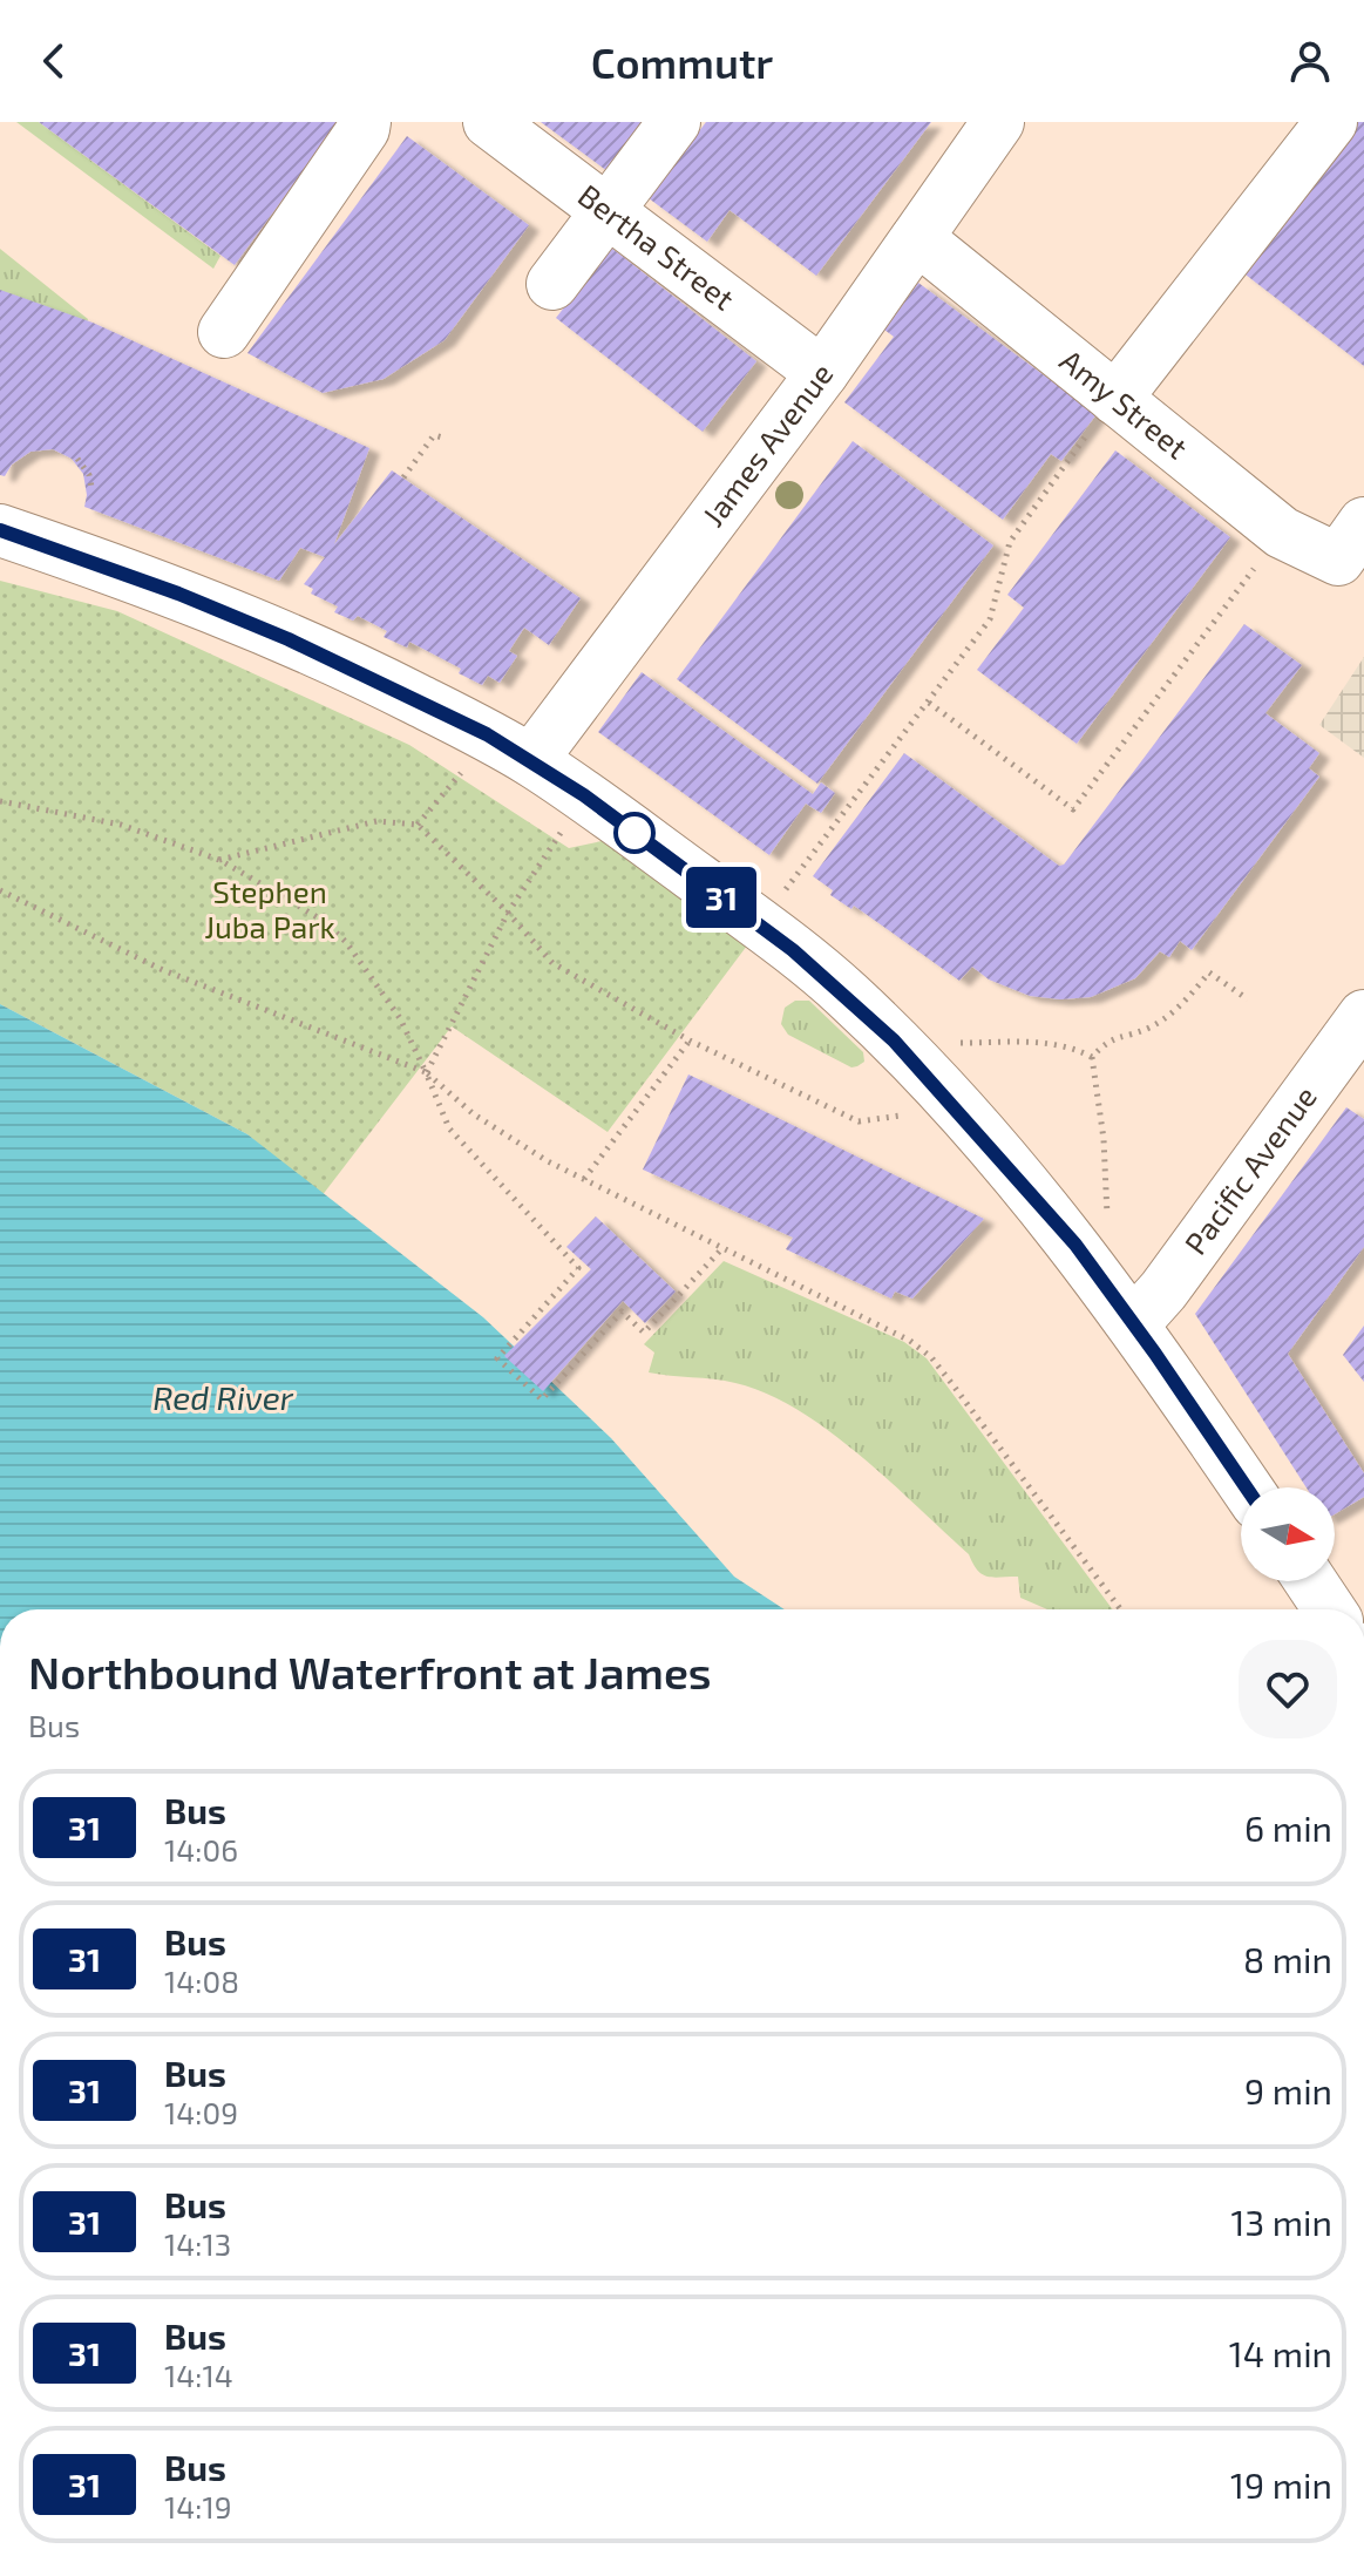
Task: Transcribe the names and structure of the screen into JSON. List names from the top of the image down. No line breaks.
{"streets":{"street":["Bertha Street","Amy Street","James Avenue","Pacific Avenue"]},"crossings":[["Bertha Street","James Avenue"],["Amy Street","James Avenue"]],"water":["Red River"],"parks":["Stephen Juba Park"],"lines":["bus line 31"],"north":"right","page":{"header":"Commutr","on_map":"31","heading":["Northbound Waterfront at James","Bus"],"list":[{"mark":"31","name":"Bus","note":"14:06","value":"6 min"},{"mark":"31","name":"Bus","note":"14:08","value":"8 min"},{"mark":"31","name":"Bus","note":"14:09","value":"9 min"},{"mark":"31","name":"Bus","note":"14:13","value":"13 min"},{"mark":"31","name":"Bus","note":"14:14","value":"14 min"},{"mark":"31","name":"Bus","note":"14:19","value":"19 min"}]}}
